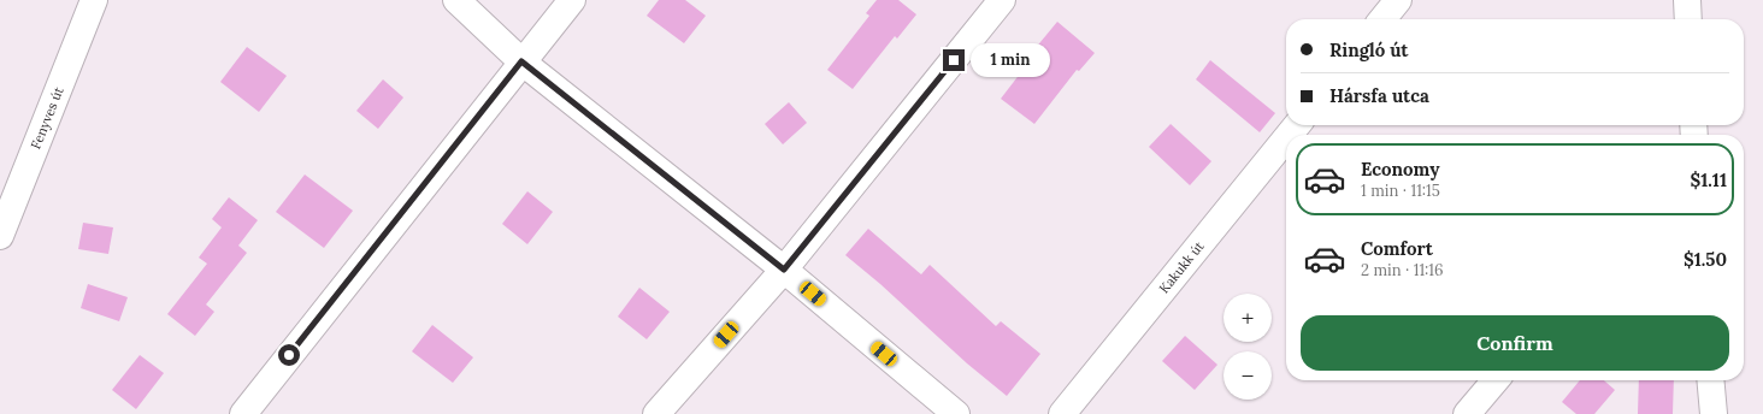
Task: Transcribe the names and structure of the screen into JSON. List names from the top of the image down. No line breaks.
{"streets":{"street":["Fenyves út","Kakukk út"]},"page":{"banner":["Ringló út","Hársfa utca"],"bubble":"1 min","list":[{"name":"Economy","note":"1 min · 11:15","value":"$1.11"},{"name":"Comfort","note":"2 min · 11:16","value":"$1.50"}],"map_buttons":["+","−"],"buttons":"Confirm"}}
